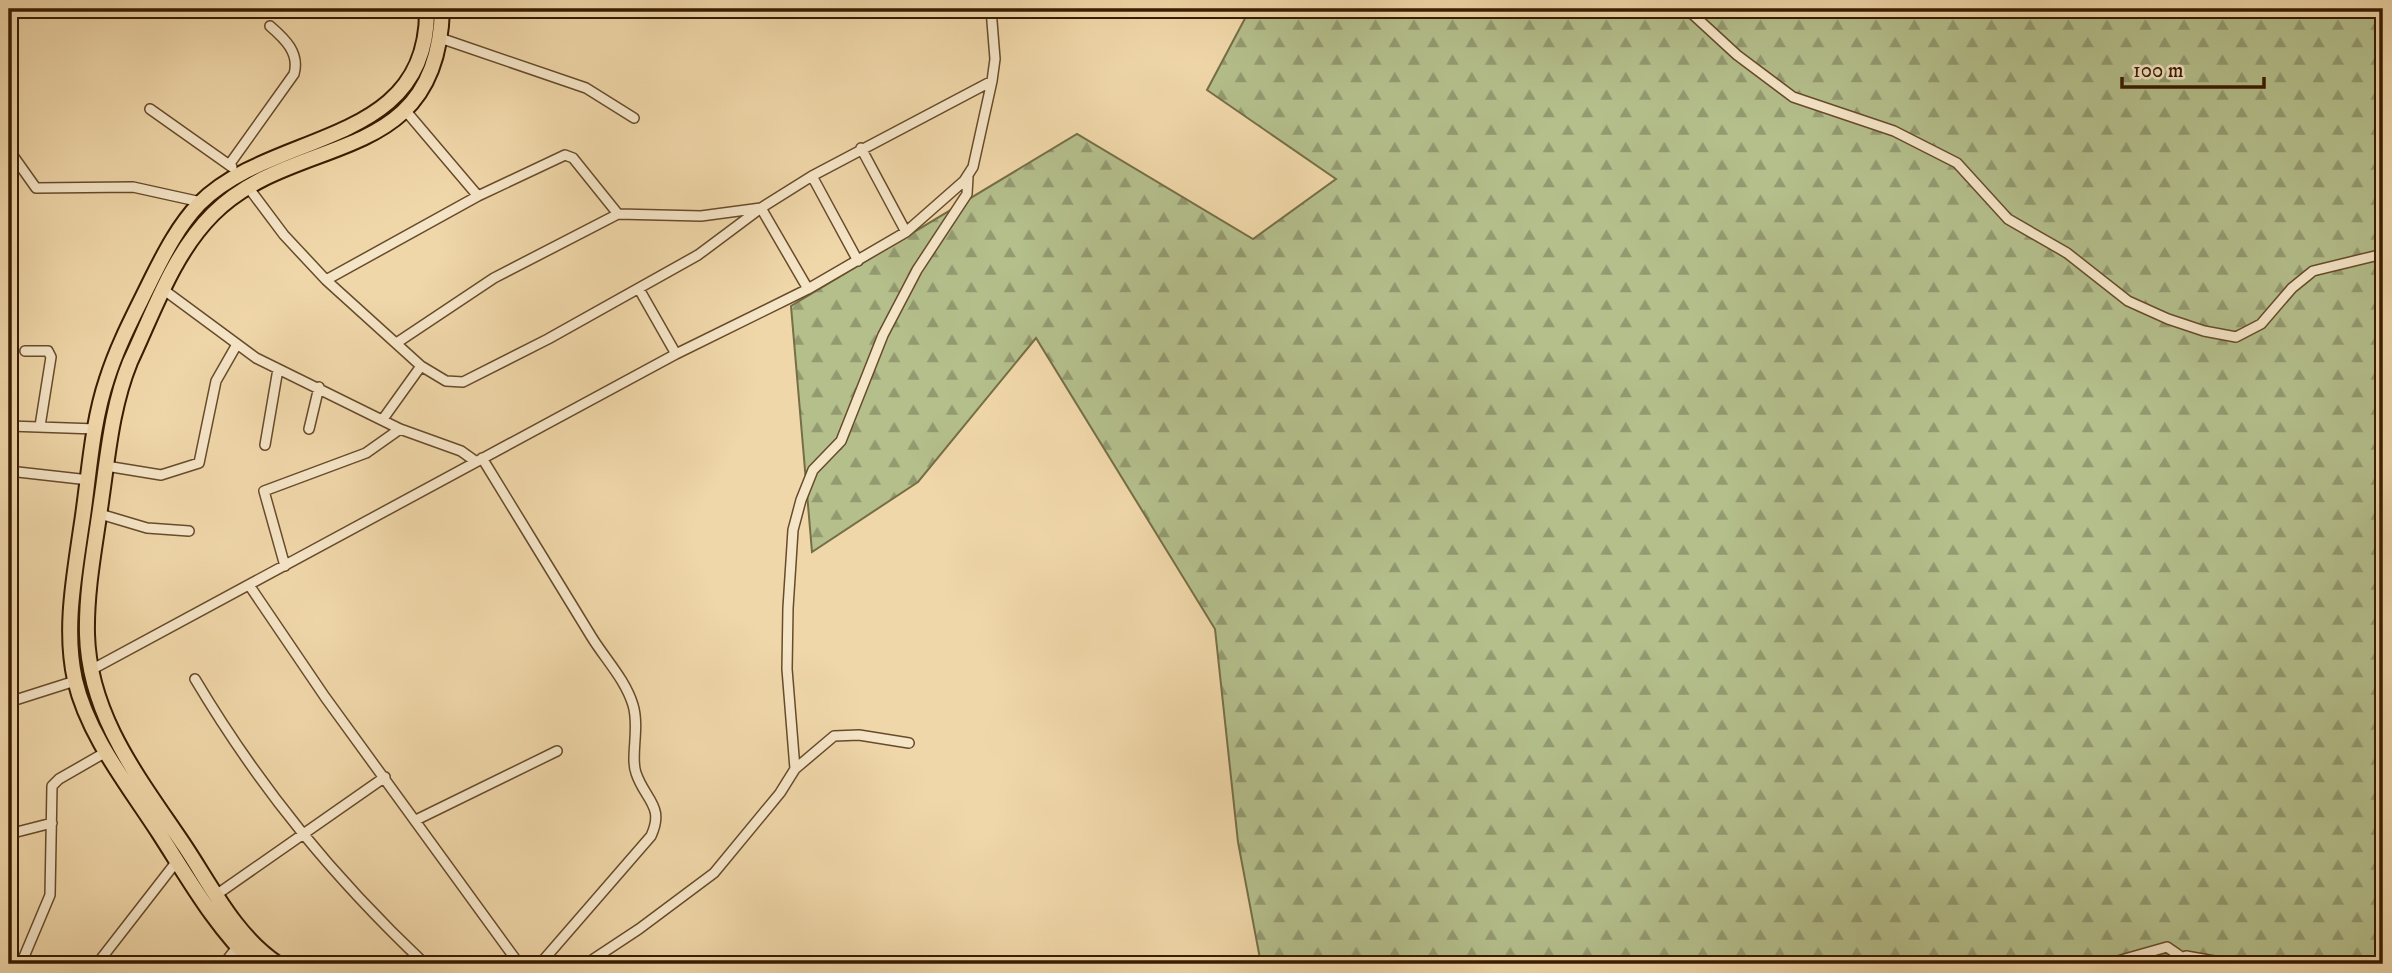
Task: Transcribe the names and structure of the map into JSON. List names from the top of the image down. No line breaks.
{"scale_bar":"100 m"}
